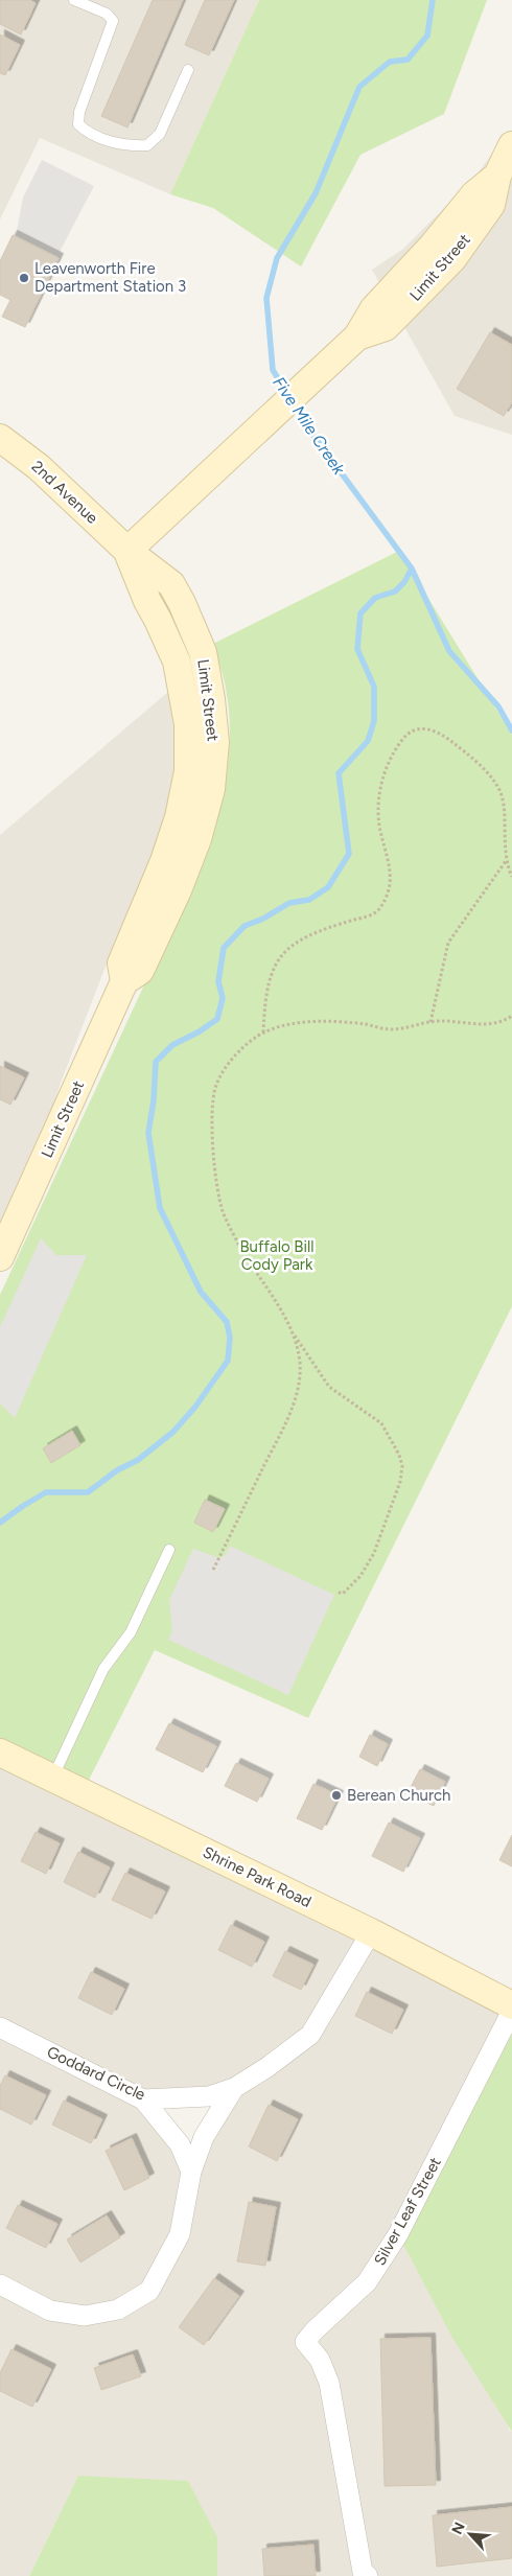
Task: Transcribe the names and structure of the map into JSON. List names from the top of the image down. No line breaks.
{"streets":{"street":["Limit Street","2nd Avenue","Shrine Park Road","Goddard Circle","Silver Leaf Street"]},"crossings":[["Limit Street","2nd Avenue"],["Shrine Park Road","Goddard Circle"]],"water":["Five Mile Creek"],"parks":["Buffalo Bill Cody Park"],"places":["Leavenworth Fire Department Station 3","Berean Church"],"north":"top left"}
